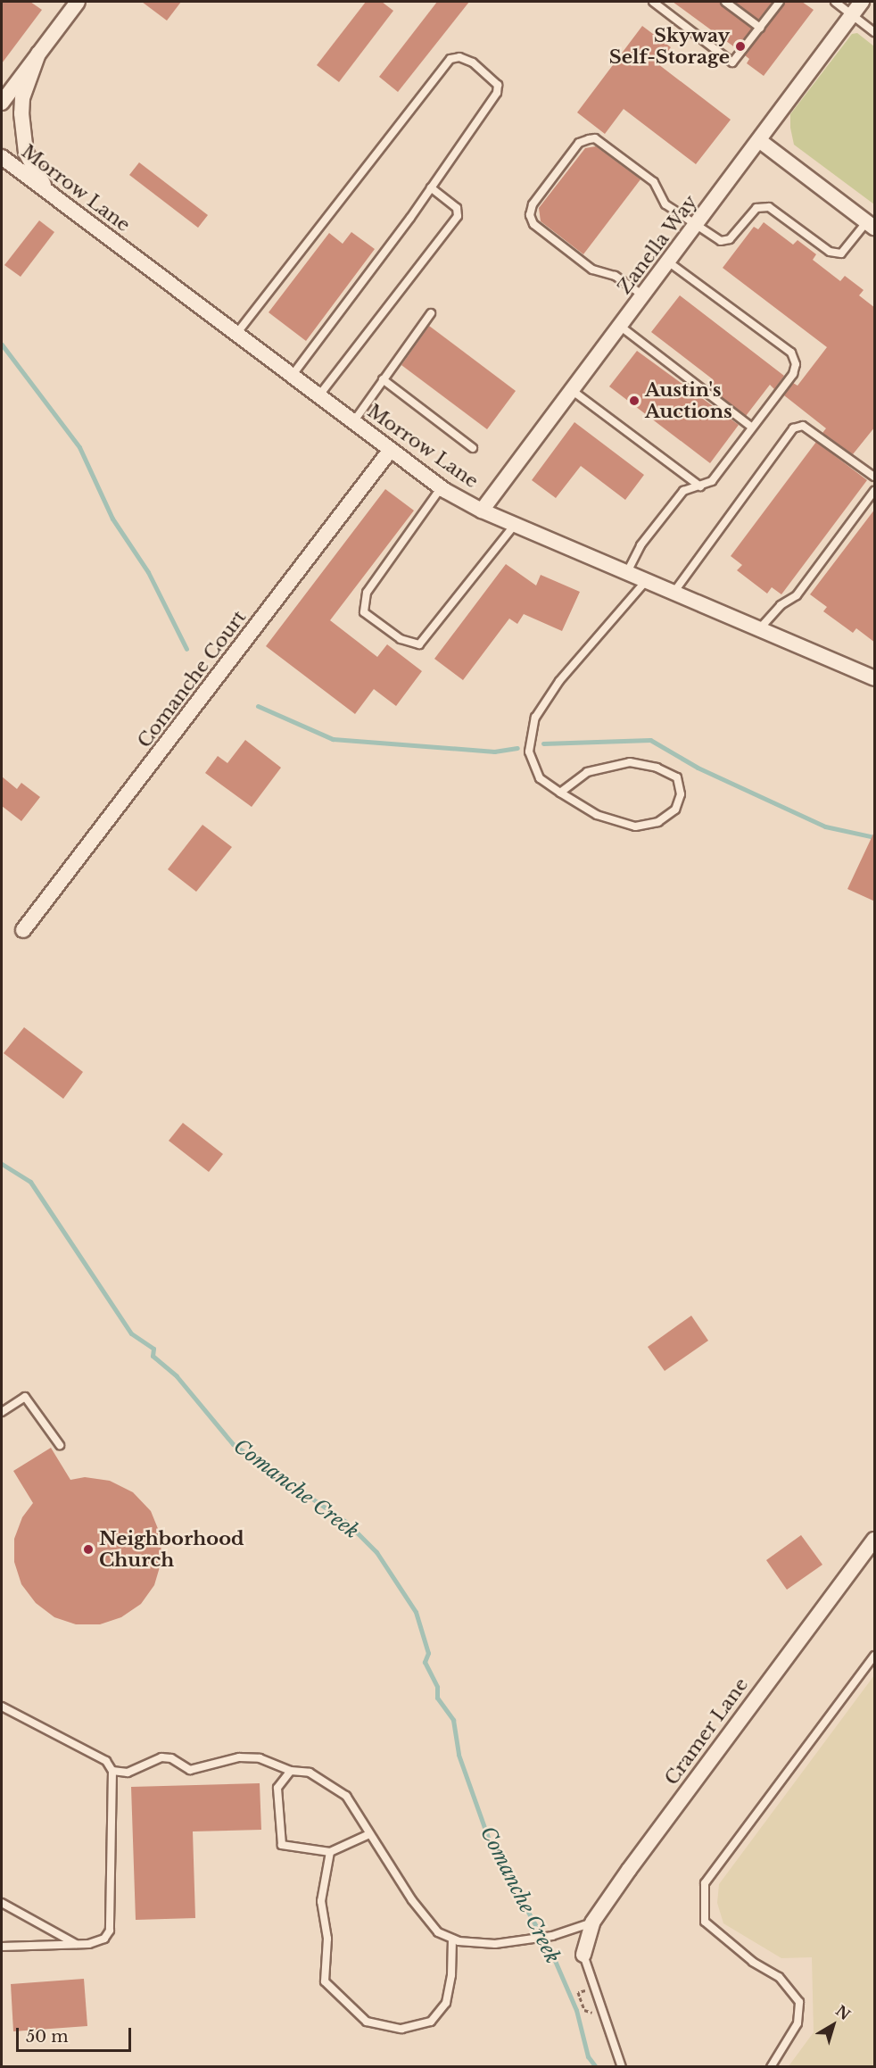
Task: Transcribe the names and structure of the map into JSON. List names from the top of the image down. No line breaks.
{"streets":{"street":["Morrow Lane","Zanella Way","Comanche Court","Cramer Lane"]},"crossings":[["Morrow Lane","Zanella Way"],["Morrow Lane","Comanche Court"]],"water":["Comanche Creek"],"places":["Skyway Self-Storage","Austin's Auctions","Neighborhood Church"],"scale_bar":"50 m","north":"top right"}
